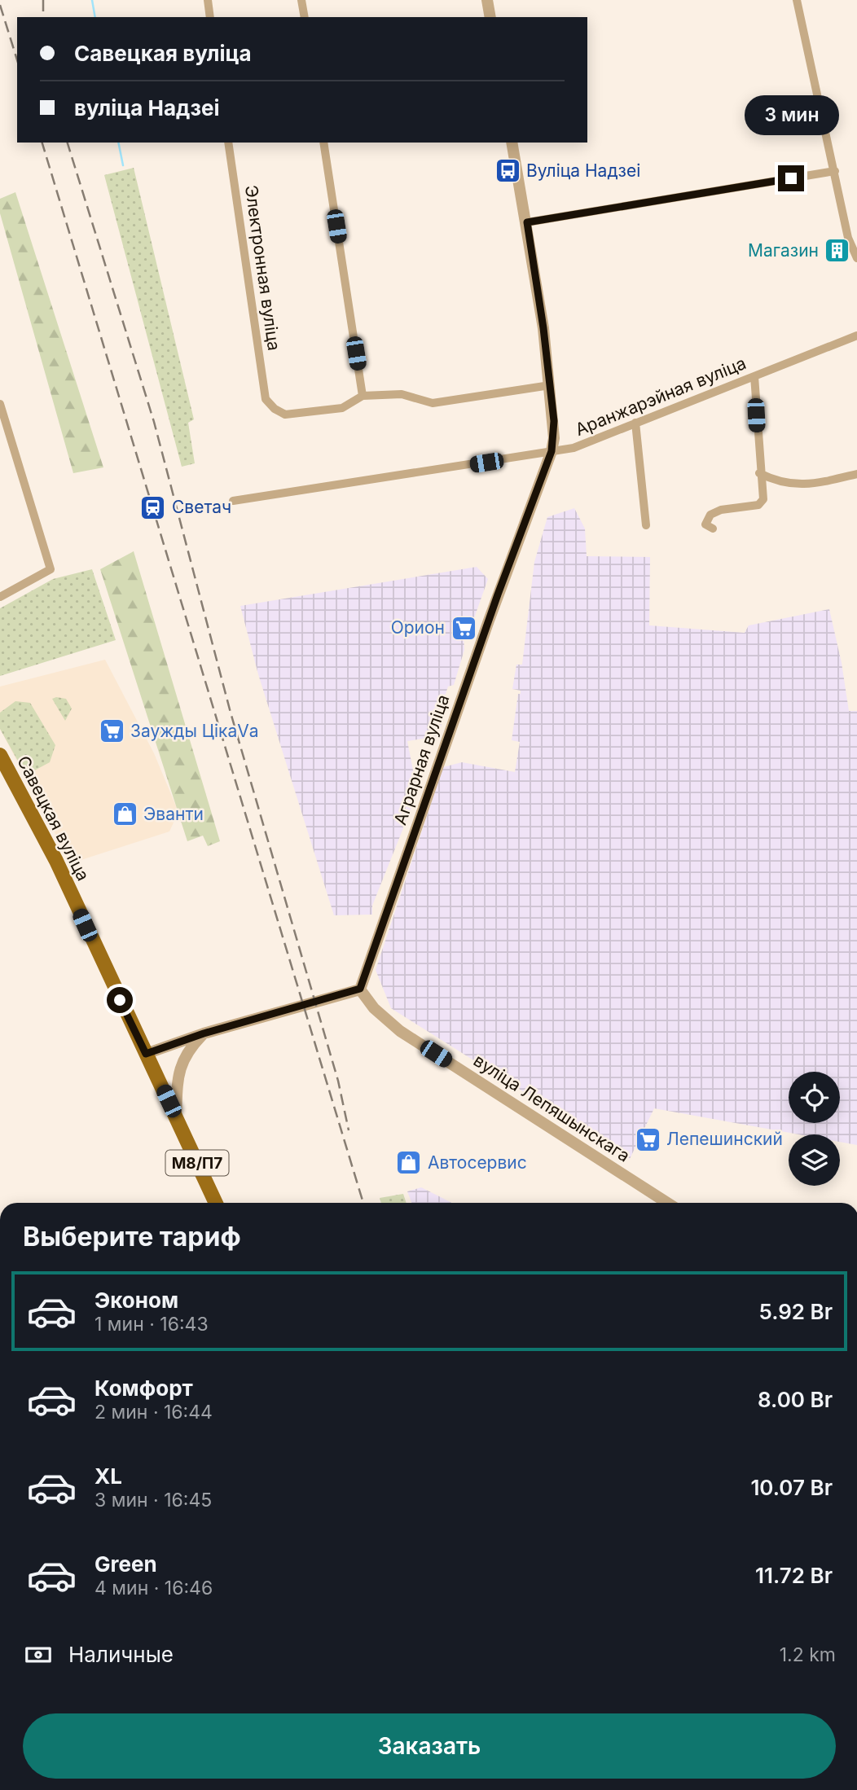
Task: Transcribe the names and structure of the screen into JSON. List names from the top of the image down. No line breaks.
{"streets":{"main road":["Савецкая вуліца","М8/П7"],"street":["Электронная вуліца","Аранжарэйная вуліца","Аграрная вуліца","вуліца Лепяшынскага"]},"crossings":[["Аранжарэйная вуліца","Аграрная вуліца"],["Аграрная вуліца","вуліца Лепяшынскага"]],"places":{"bus stop":["Вуліца Надзеі"],"building":["Магазин"],"station":["Светач"],"supermarket":["Орион","Заужды ЦікаVа","Лепешинский"],"shop":["Эванти","Автосервис"]},"page":{"banner":["Савецкая вуліца","вуліца Надзеі"],"bubble":"3 мин","heading":"Выберите тариф","list":[{"name":"Эконом","note":"1 мин · 16:43","value":"5.92 Br"},{"name":"Комфорт","note":"2 мин · 16:44","value":"8.00 Br"},{"name":"XL","note":"3 мин · 16:45","value":"10.07 Br"},{"name":"Green","note":"4 мин · 16:46","value":"11.72 Br"}],"pay":["Наличные","1.2 km"],"buttons":"Заказать"}}
